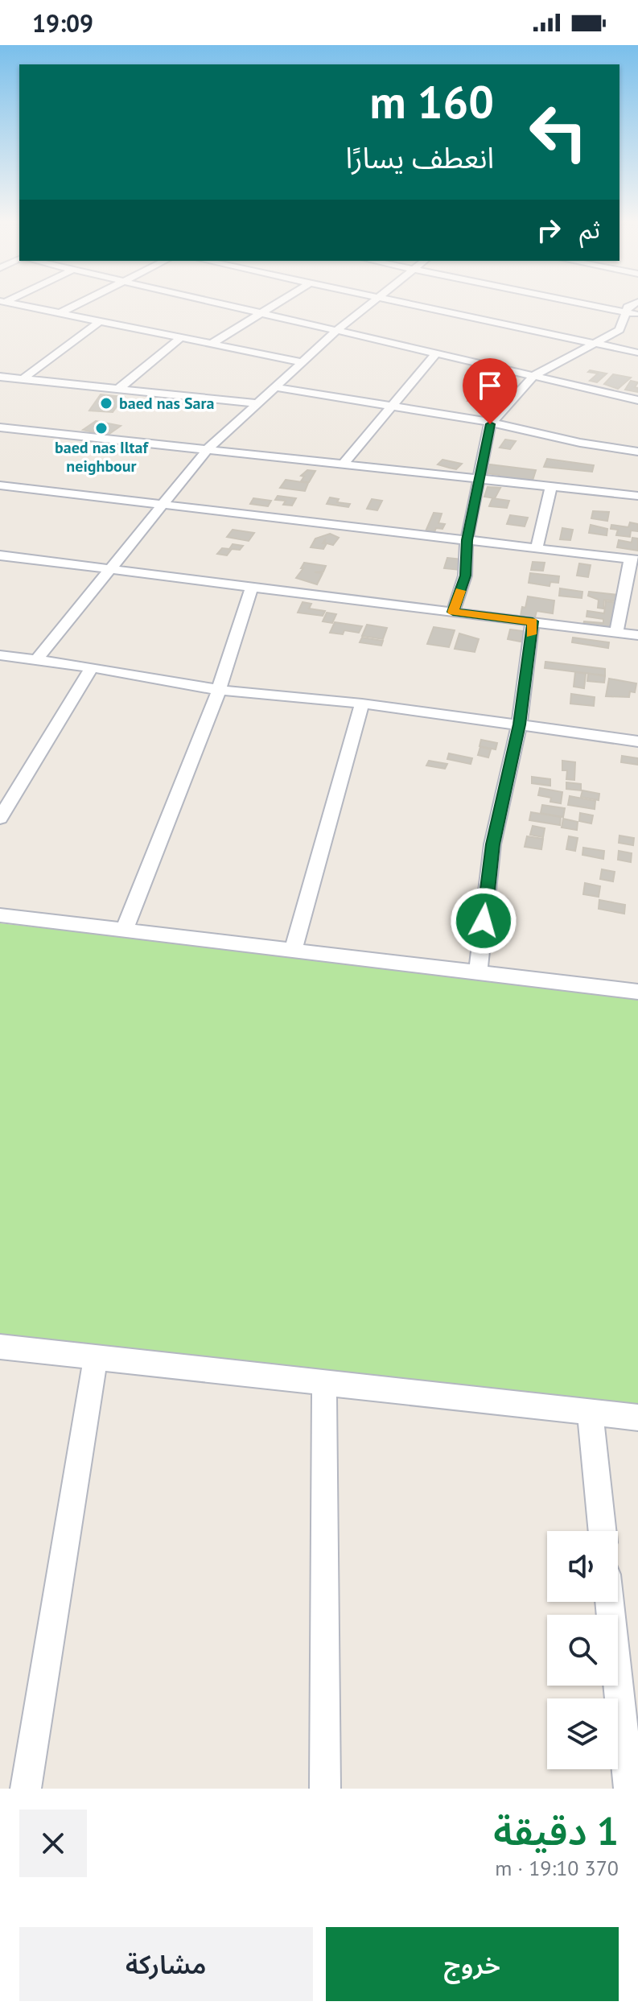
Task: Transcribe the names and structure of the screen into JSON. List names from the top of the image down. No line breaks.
{"places":["baed nas Sara","baed nas Iltaf neighbour"],"page":{"status":"19:09","turn":["160 m","انعطف يسارًا"],"then":"ثم","heading":["1 دقيقة","370 m · 19:10"],"buttons":["خروج","مشاركة"]}}
